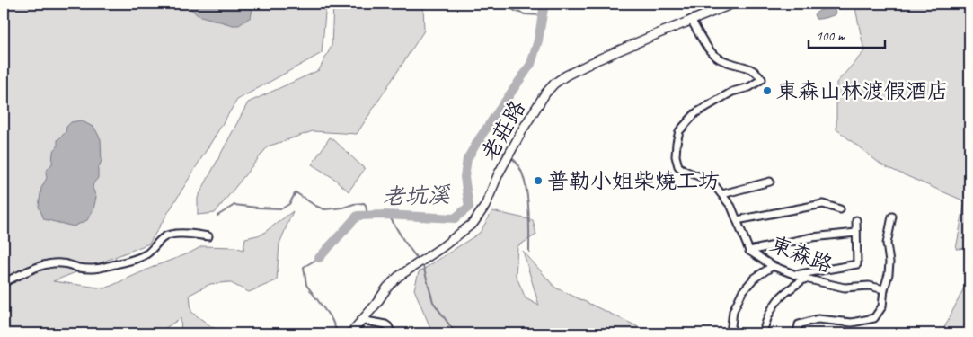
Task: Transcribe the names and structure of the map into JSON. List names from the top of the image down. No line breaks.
{"streets":{"street":["老莊路","東森路"]},"crossings":[["老莊路","東森路"]],"water":["老坑溪"],"places":["東森山林渡假酒店","普勒小姐柴燒工坊"],"scale_bar":"100 m"}
